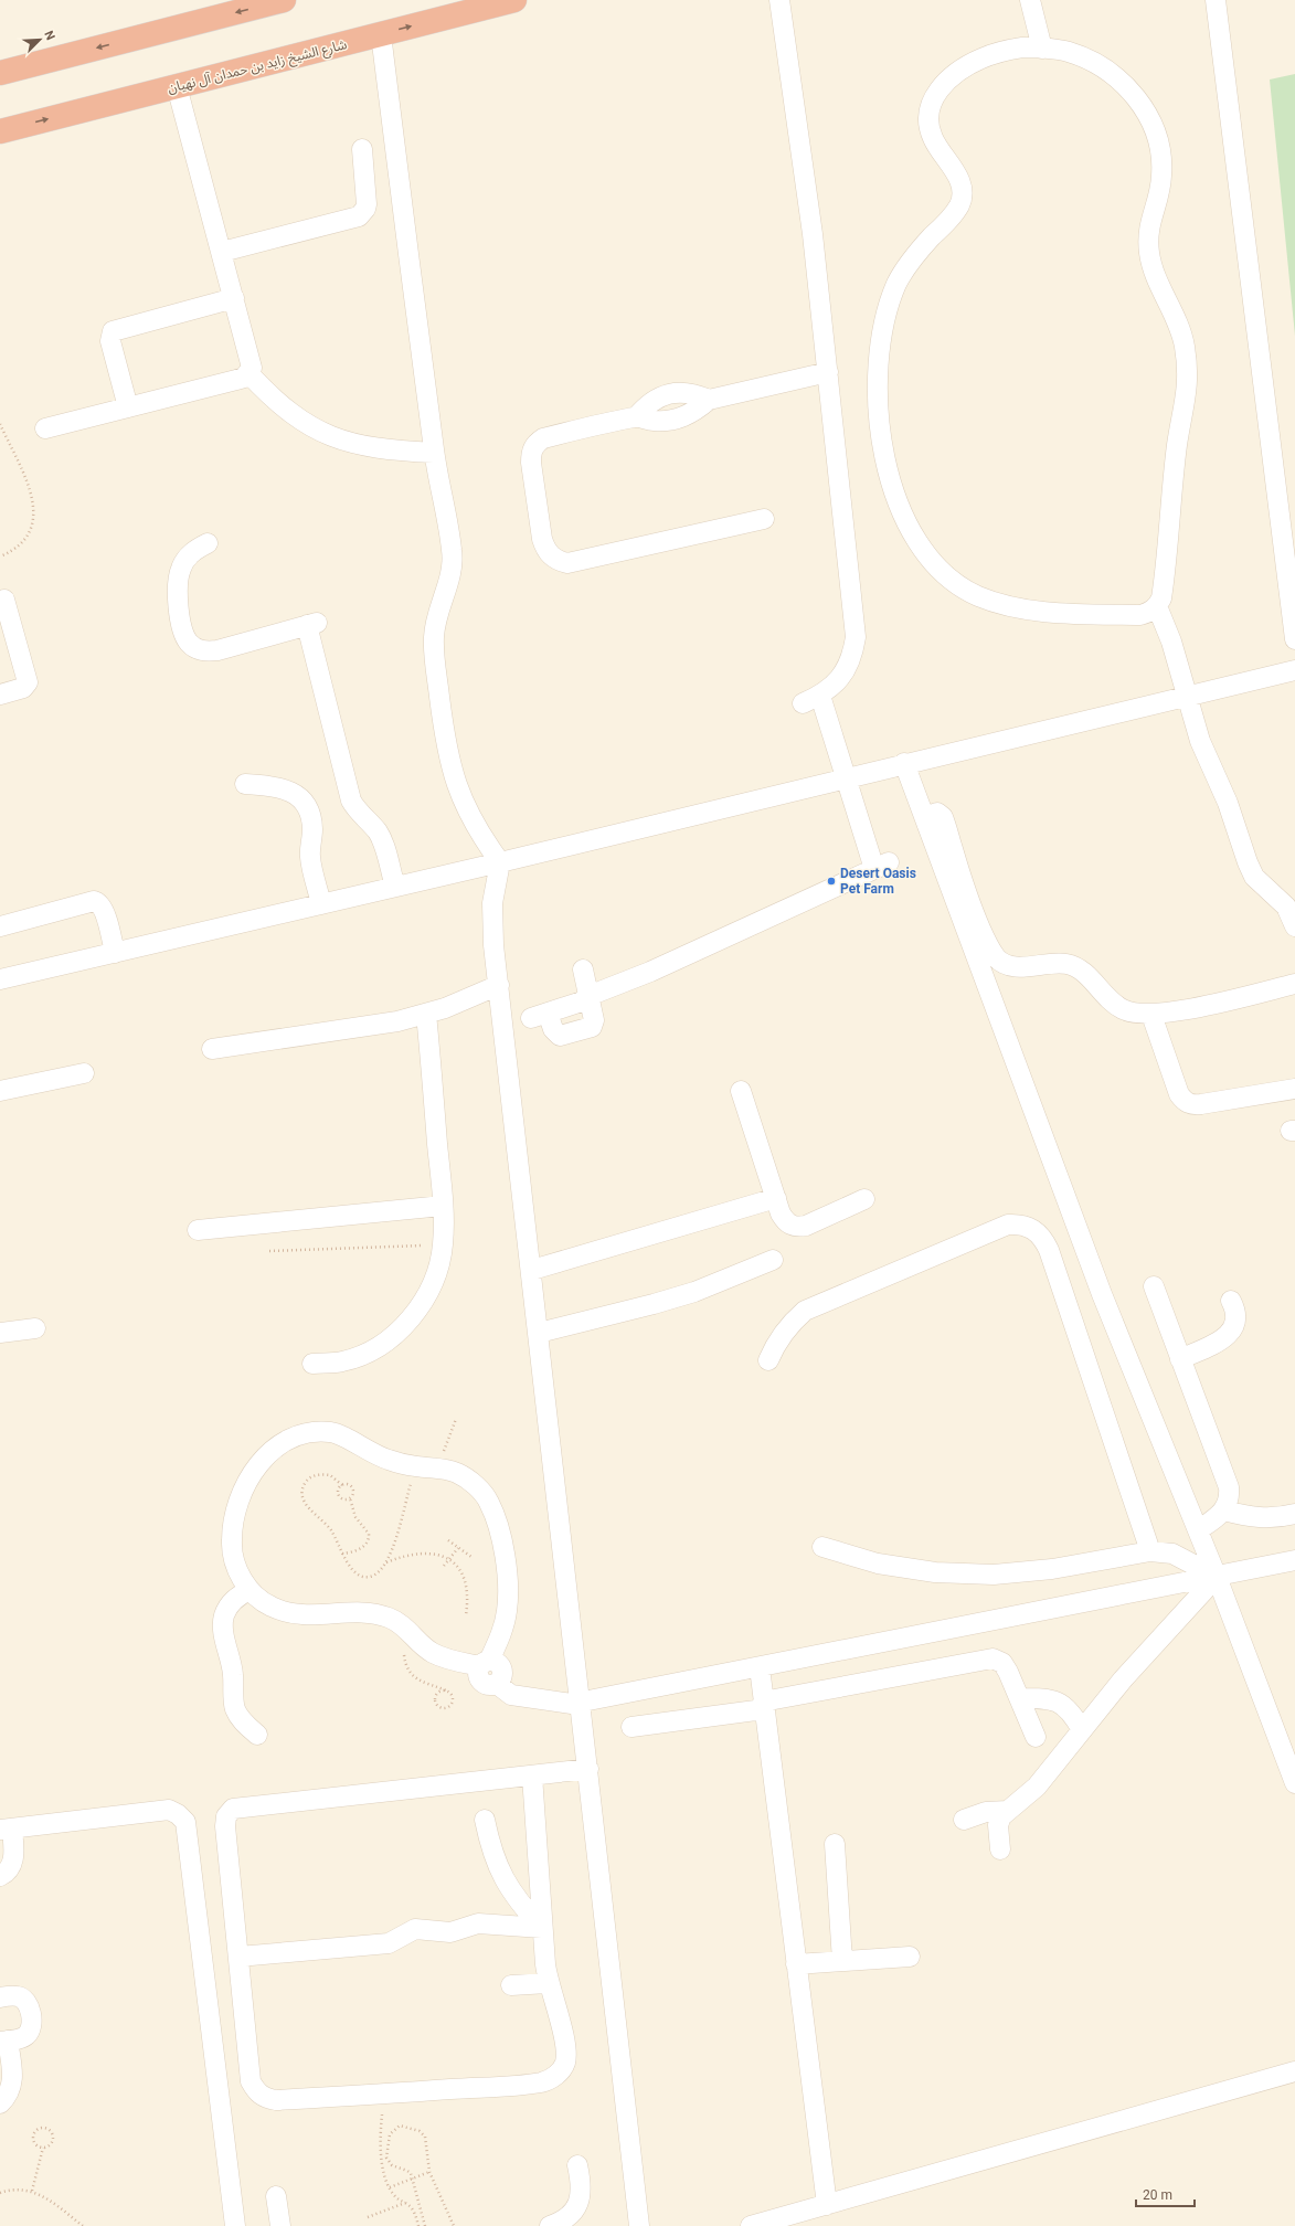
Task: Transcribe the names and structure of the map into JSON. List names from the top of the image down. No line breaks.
{"streets":{"highway":["شارع الشيخ زايد بن حمدان آل نهيان"]},"places":["Desert Oasis Pet Farm"],"scale_bar":"20 m","north":"top right"}
